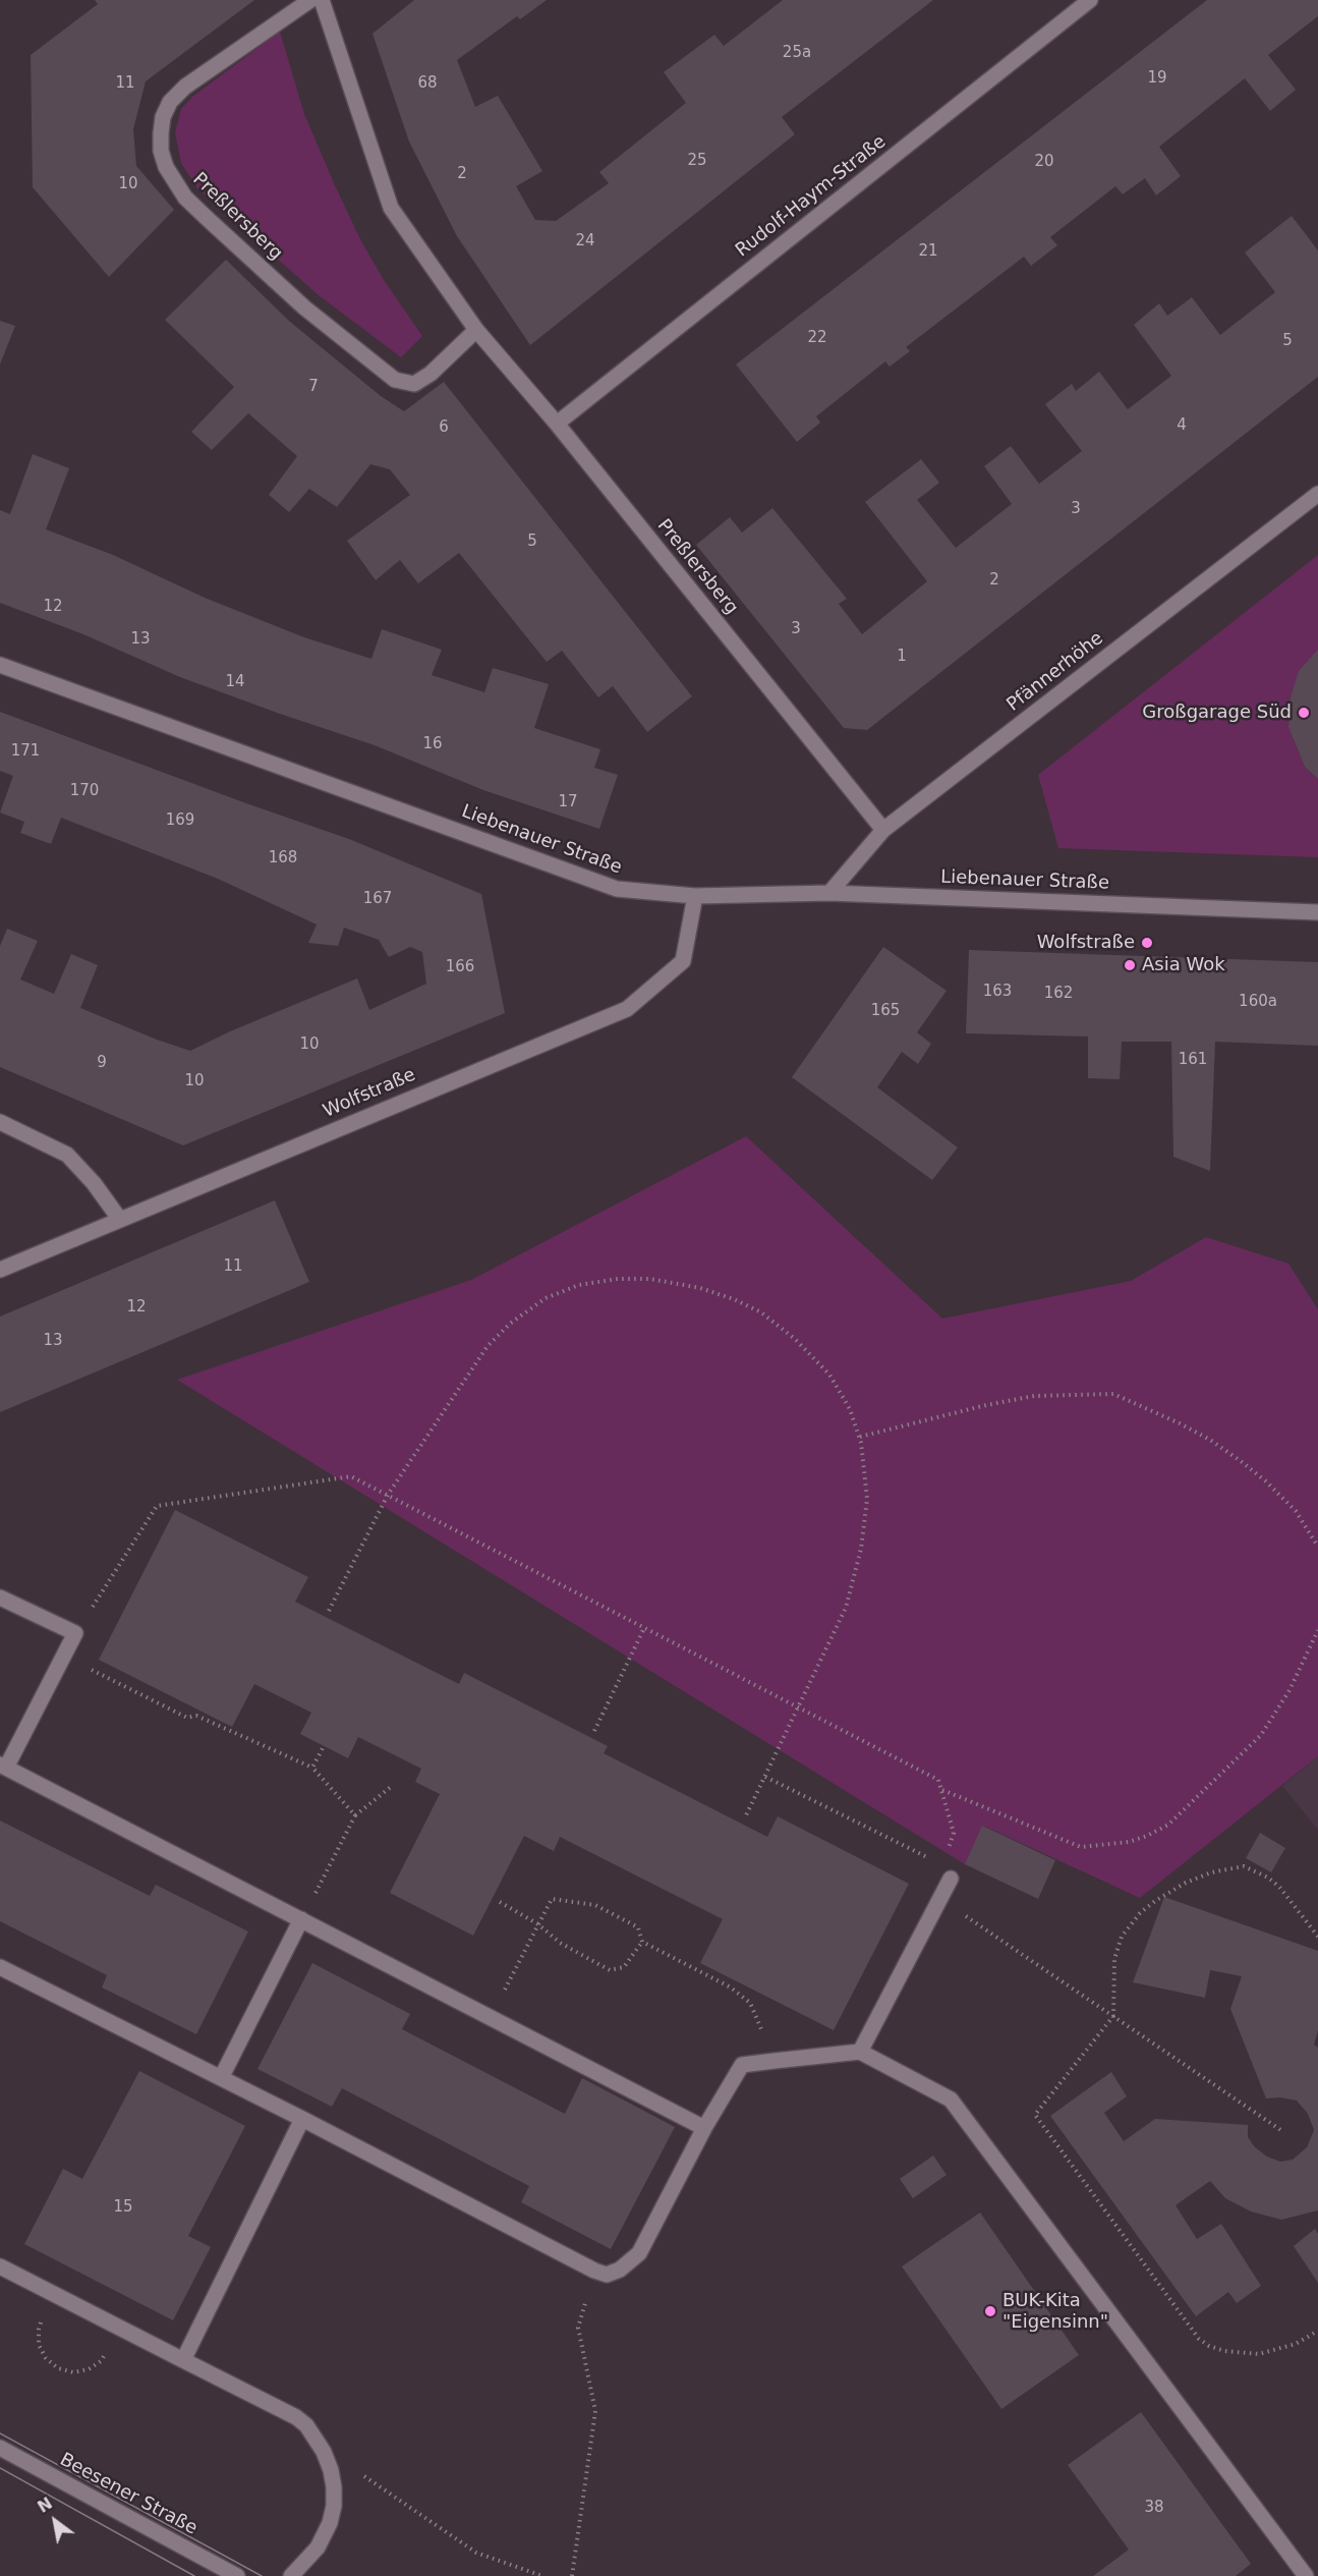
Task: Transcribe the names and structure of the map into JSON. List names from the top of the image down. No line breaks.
{"streets":{"street":["Rudolf-Haym-Straße","Preßlersberg","Pfännerhöhe","Liebenauer Straße","Wolfstraße","Beesener Straße"]},"crossings":[["Rudolf-Haym-Straße","Preßlersberg"],["Preßlersberg","Pfännerhöhe"],["Pfännerhöhe","Liebenauer Straße"],["Liebenauer Straße","Wolfstraße"]],"places":["Großgarage Süd","Wolfstraße","Asia Wok","BUK-Kita \"Eigensinn\""],"house_numbers":["25a","19","11","68","25","20","2","10","24","21","22","5","7","4","6","3","5","2","12","3","13","1","14","16","171","170","17","169","168","167","166","163","162","160a","165","10","161","9","10","11","12","13","15","38"],"north":"top left"}
